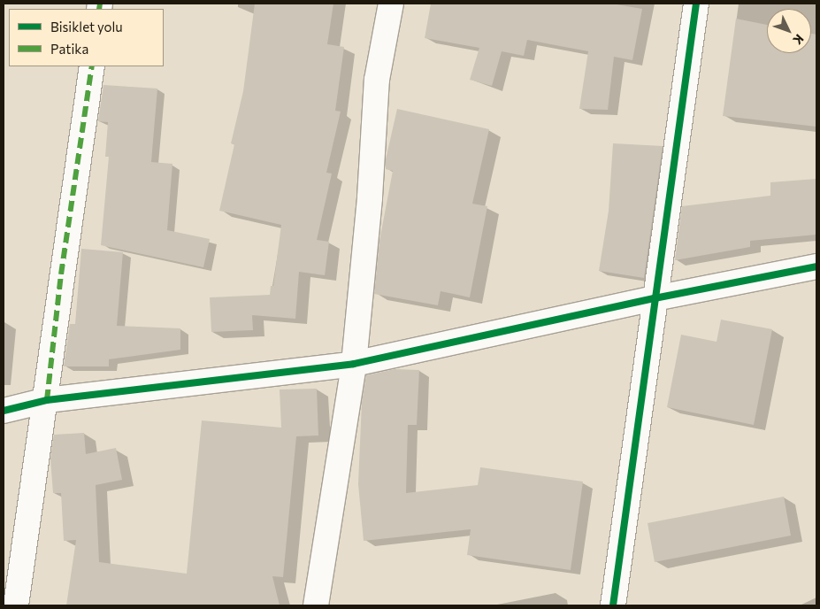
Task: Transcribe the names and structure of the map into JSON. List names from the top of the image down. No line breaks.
{"legend":["Bisiklet yolu","Patika"],"north":"bottom right"}
